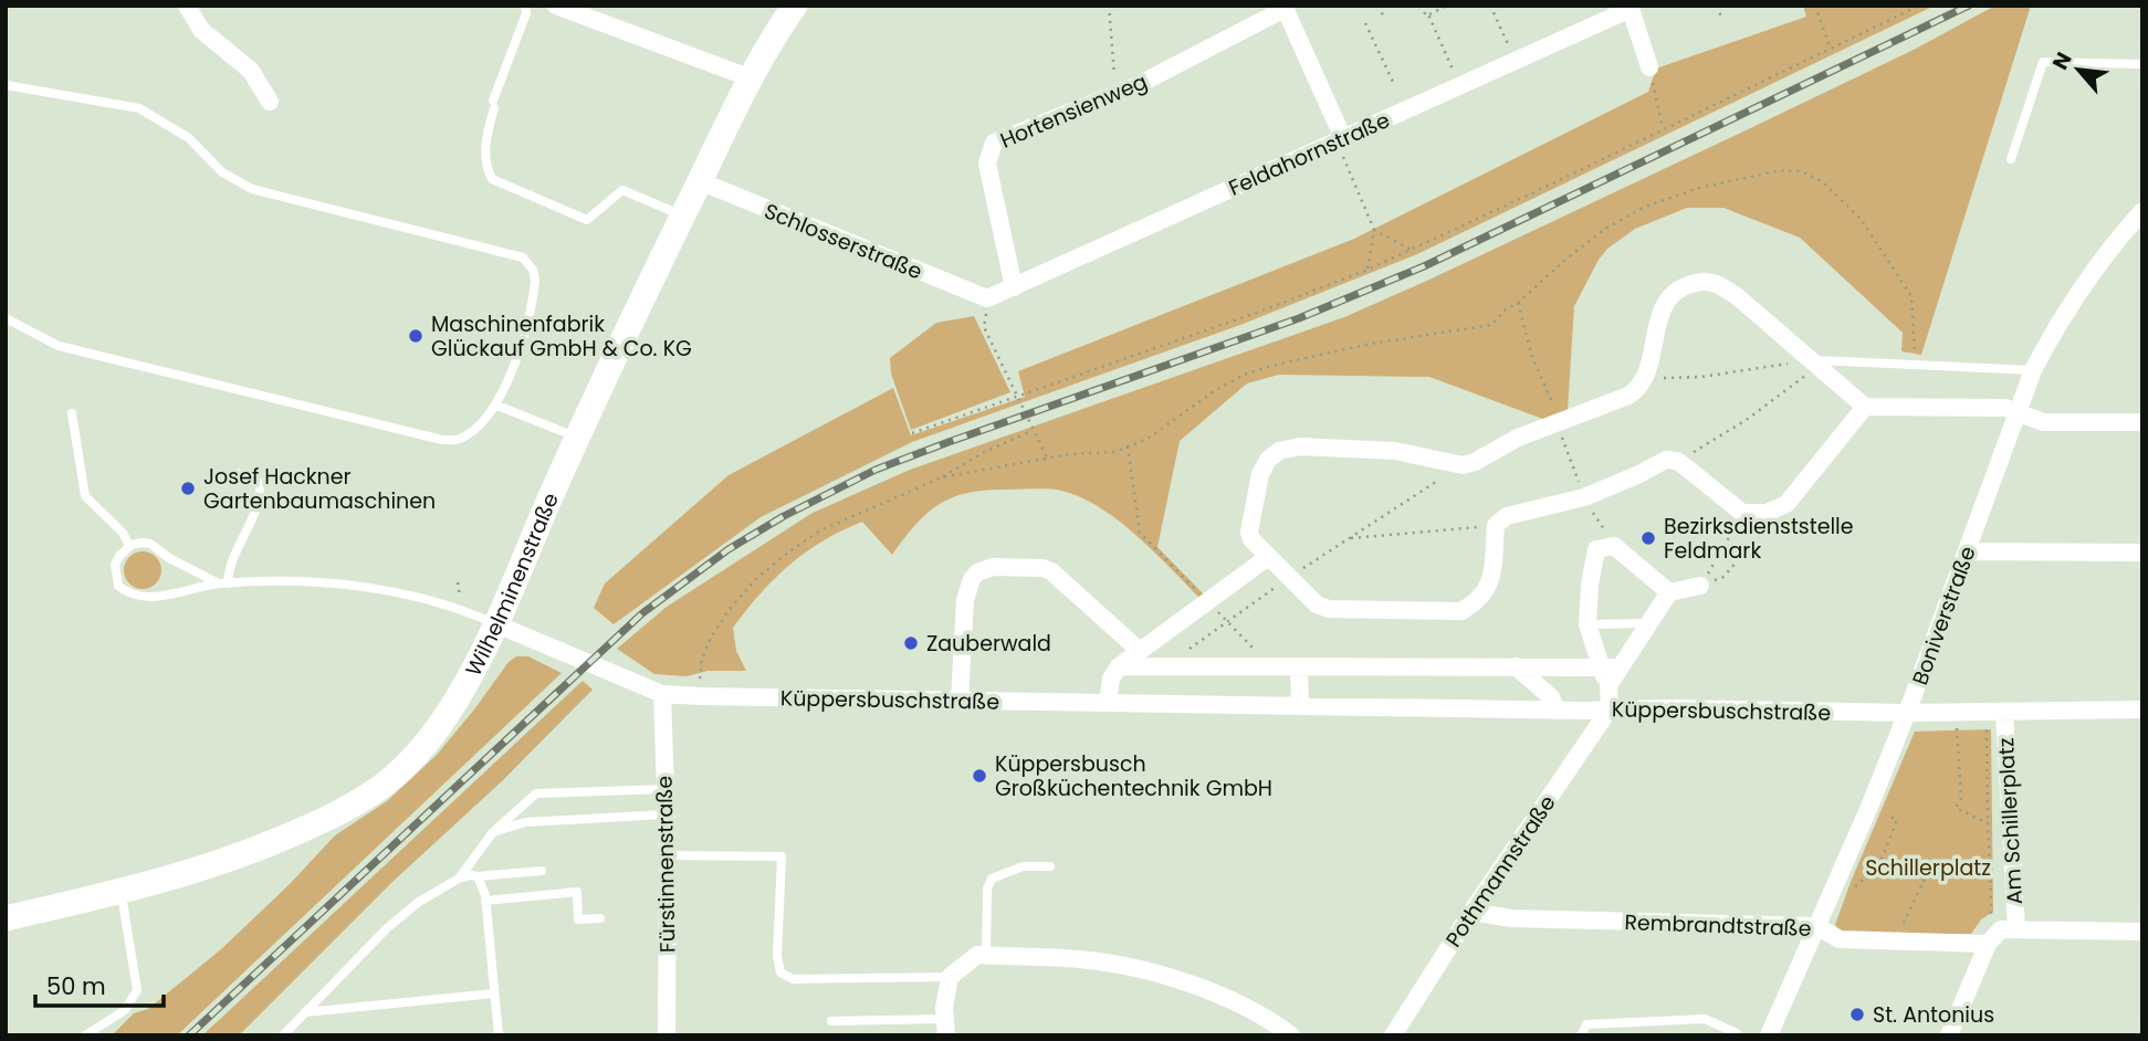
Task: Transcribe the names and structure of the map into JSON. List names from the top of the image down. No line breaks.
{"streets":{"street":["Hortensienweg","Feldahornstraße","Schlosserstraße","Wilhelminenstraße","Boniverstraße","Küppersbuschstraße","Am Schillerplatz","Fürstinnenstraße","Pothmannstraße","Rembrandtstraße"]},"crossings":[["Hortensienweg","Feldahornstraße"],["Feldahornstraße","Schlosserstraße"],["Schlosserstraße","Wilhelminenstraße"],["Wilhelminenstraße","Küppersbuschstraße"],["Boniverstraße","Küppersbuschstraße"],["Boniverstraße","Rembrandtstraße"],["Küppersbuschstraße","Am Schillerplatz"],["Küppersbuschstraße","Fürstinnenstraße"],["Küppersbuschstraße","Pothmannstraße"],["Am Schillerplatz","Rembrandtstraße"],["Pothmannstraße","Rembrandtstraße"]],"parks":["Schillerplatz"],"places":["Maschinenfabrik Glückauf GmbH & Co. KG","Josef Hackner Gartenbaumaschinen","Bezirksdienststelle Feldmark","Zauberwald","Küppersbusch Großküchentechnik GmbH","St. Antonius"],"scale_bar":"50 m","north":"top left"}
